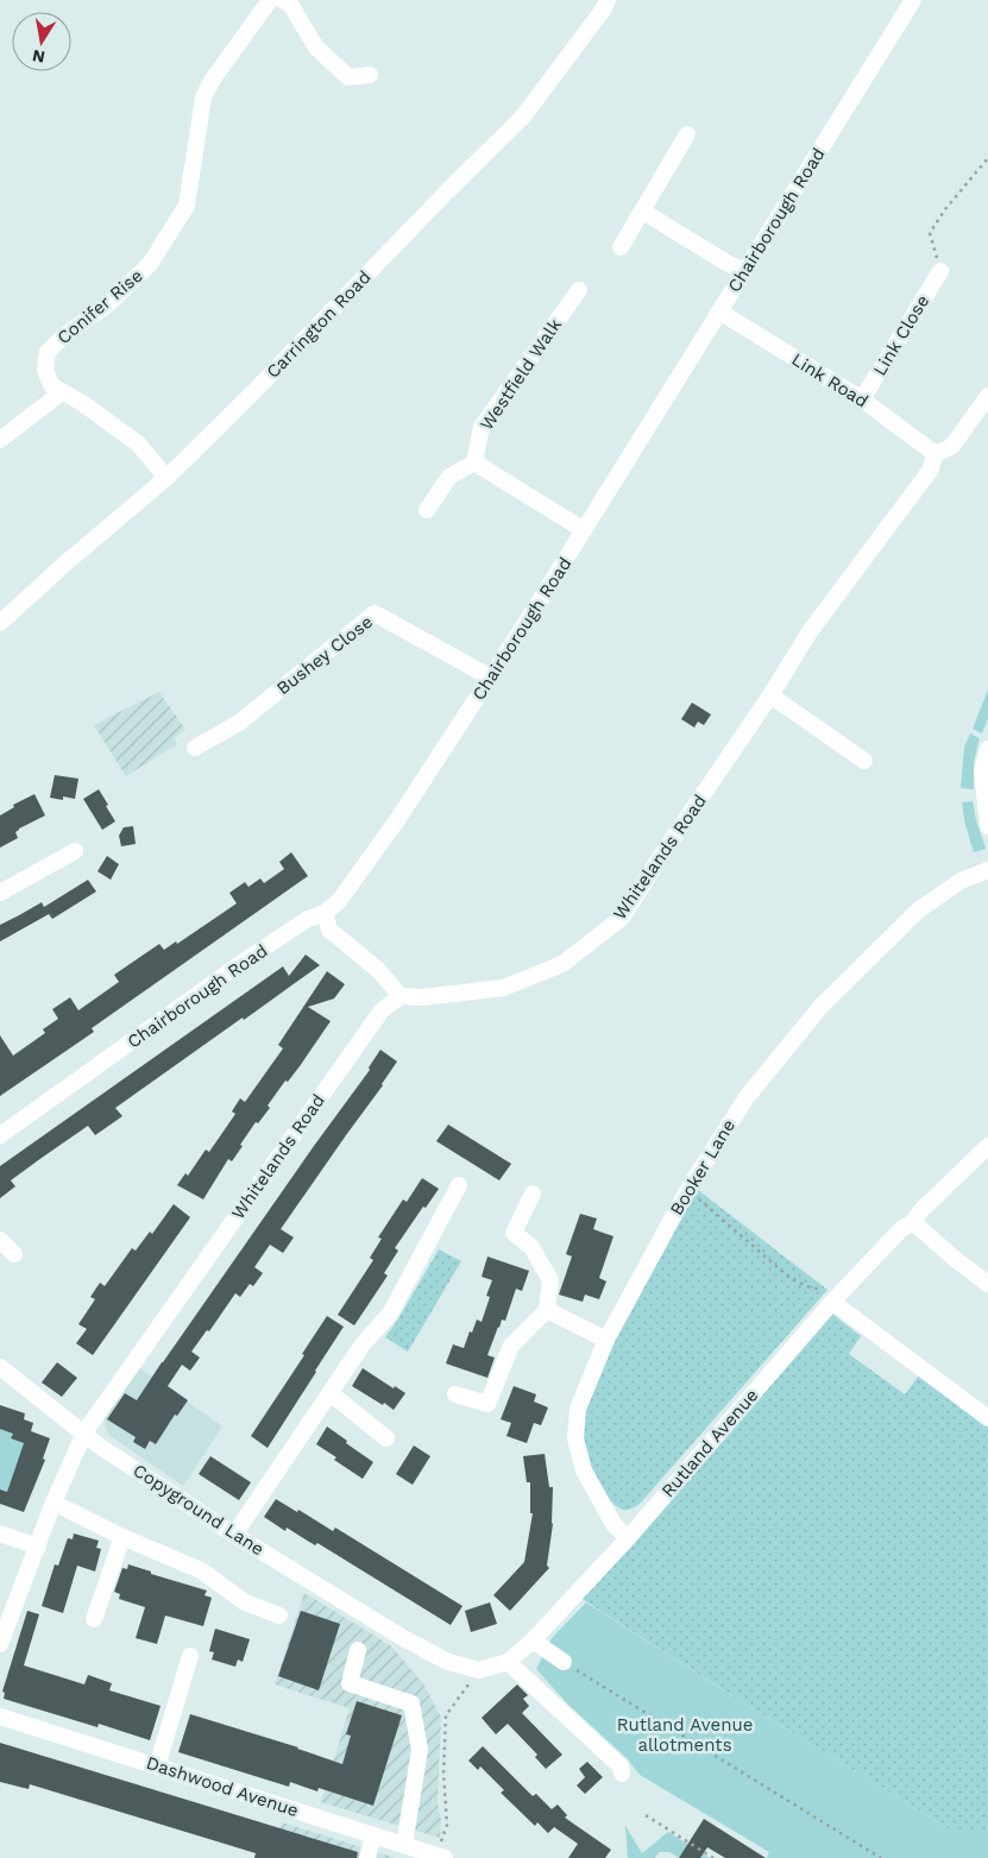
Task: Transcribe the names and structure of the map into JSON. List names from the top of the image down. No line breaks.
{"streets":{"street":["Chairborough Road","Conifer Rise","Carrington Road","Link Close","Westfield Walk","Link Road","Bushey Close","Whitelands Road","Booker Lane","Rutland Avenue","Copyground Lane","Dashwood Avenue"]},"crossings":[["Chairborough Road","Link Road"],["Chairborough Road","Bushey Close"],["Conifer Rise","Carrington Road"],["Link Close","Link Road"],["Link Road","Whitelands Road"],["Whitelands Road","Copyground Lane"],["Booker Lane","Rutland Avenue"],["Rutland Avenue","Copyground Lane"]],"parks":["Rutland Avenue allotments"],"north":"bottom"}
